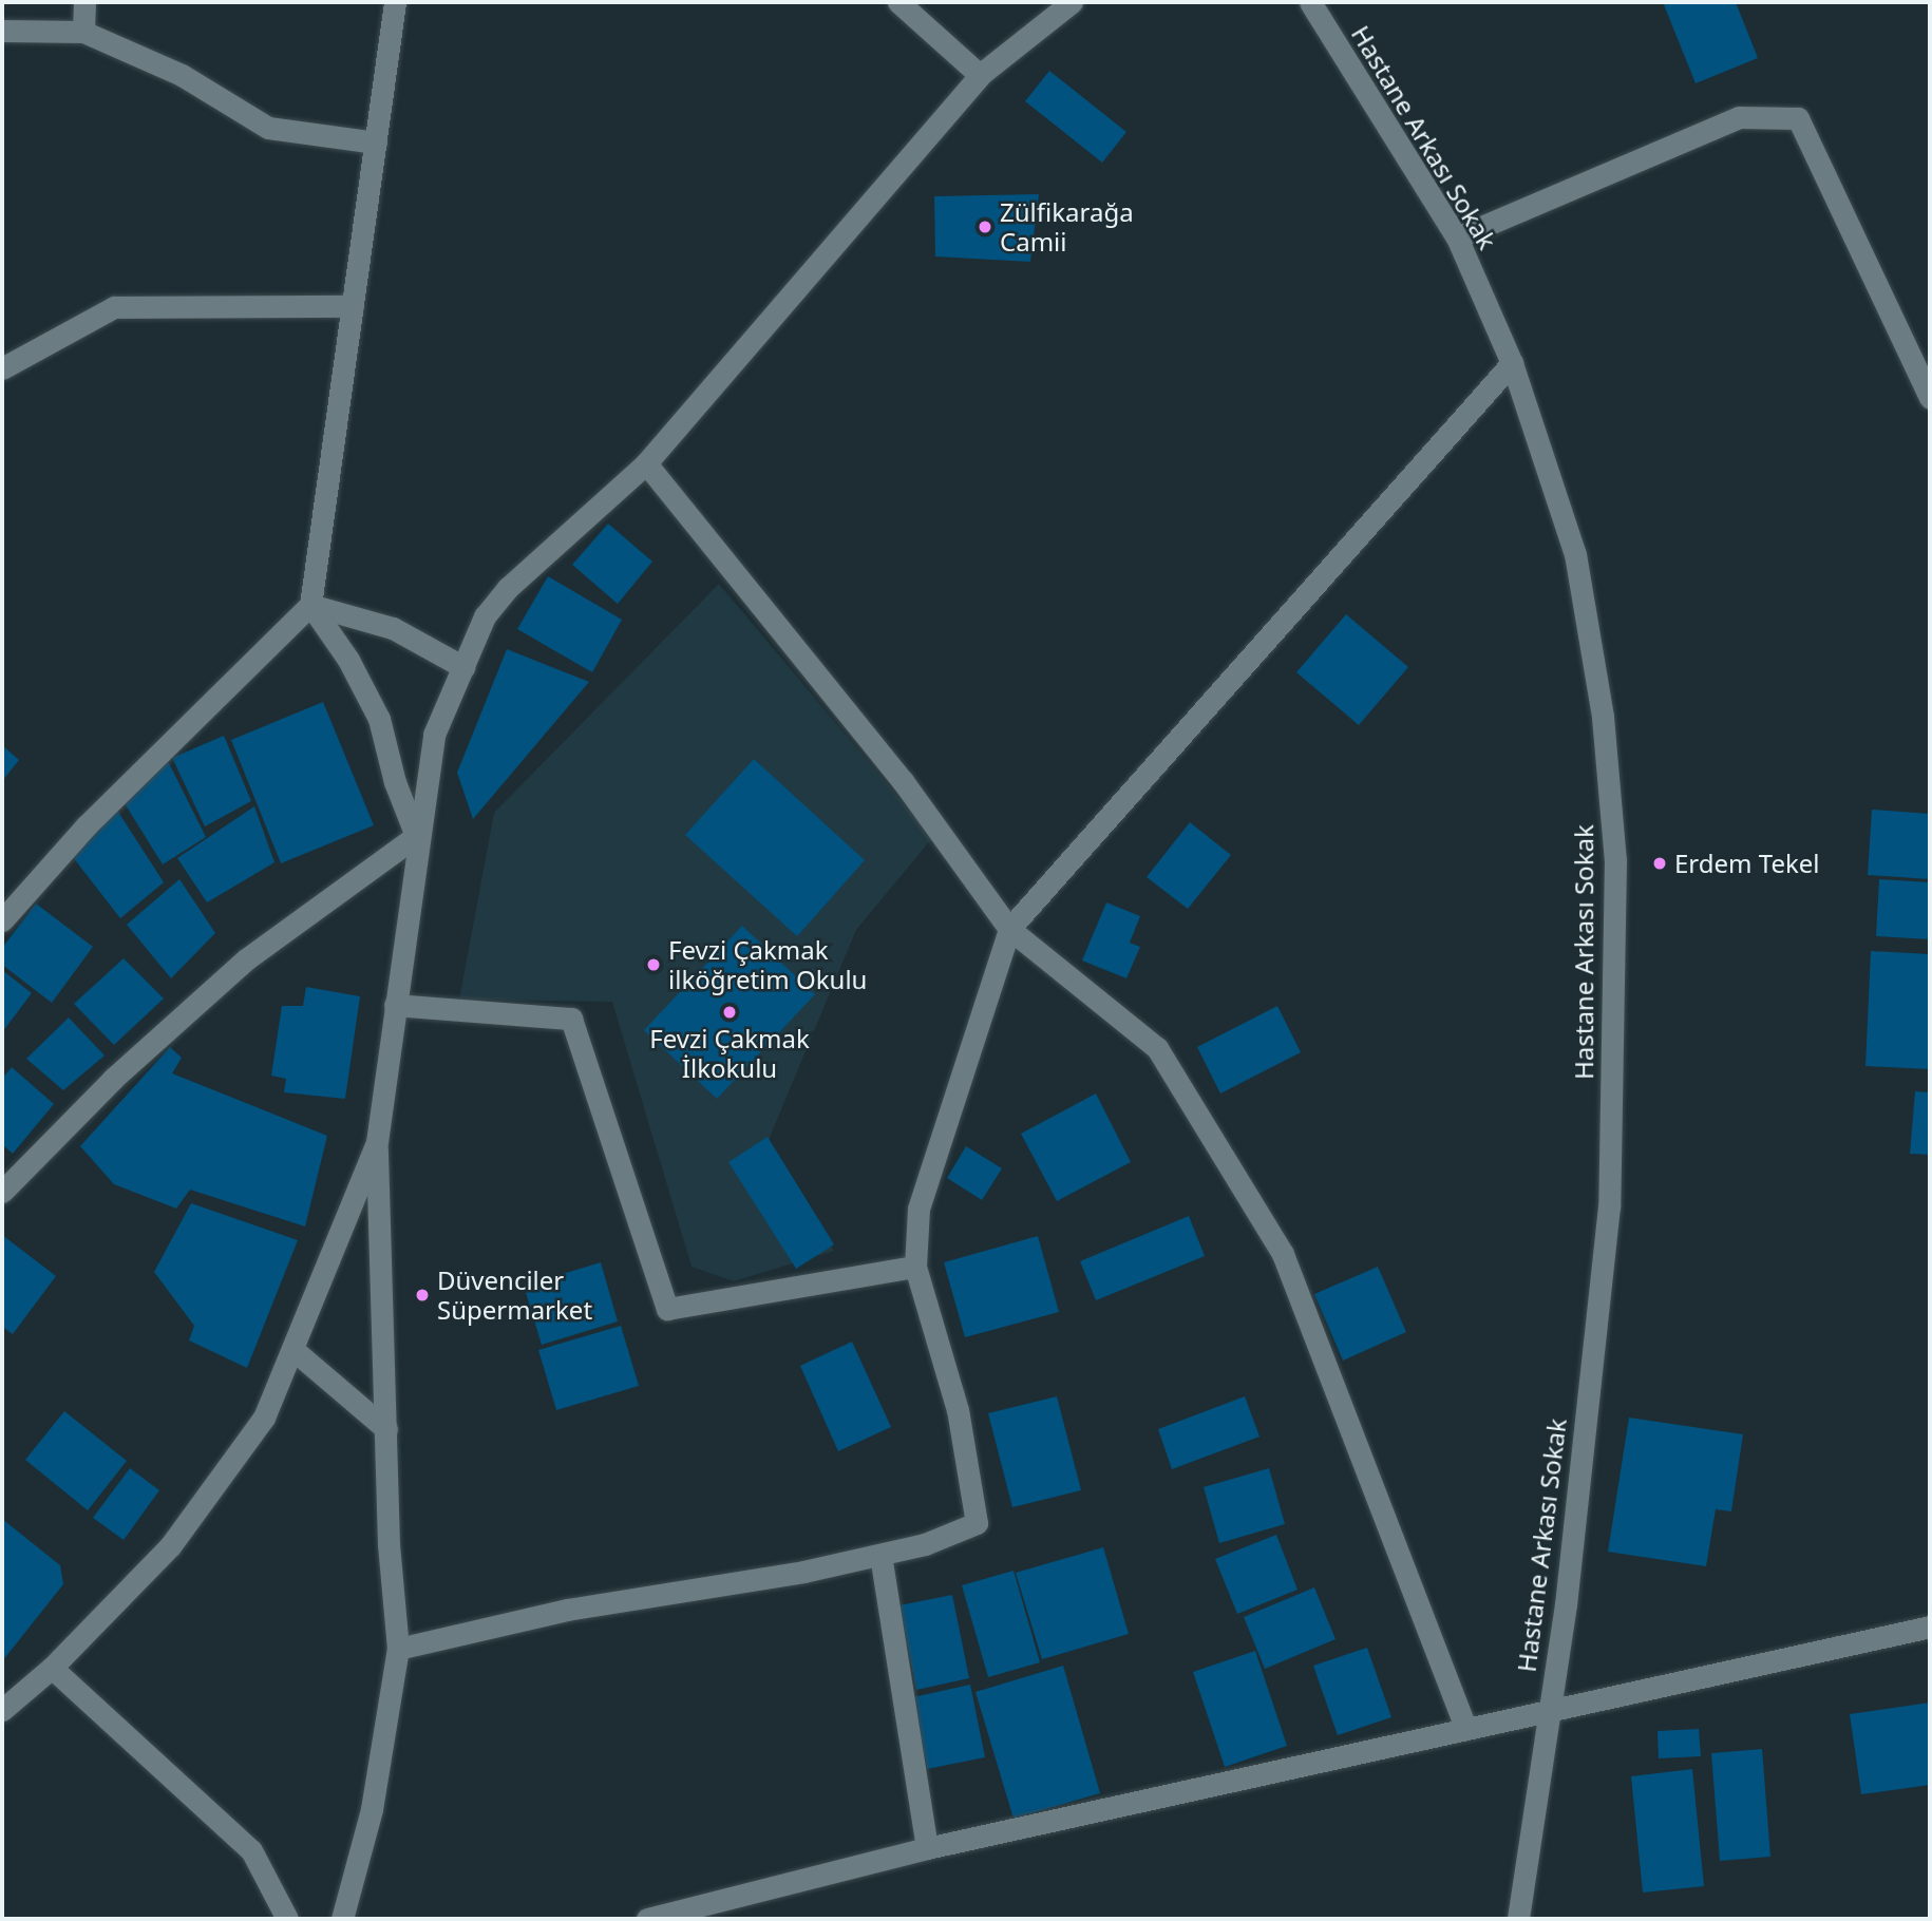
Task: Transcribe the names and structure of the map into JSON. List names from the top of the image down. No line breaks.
{"streets":{"street":["Hastane Arkası Sokak"]},"places":["Zülfikarağa Camii","Erdem Tekel","Fevzi Çakmak ilköğretim Okulu","Fevzi Çakmak İlkokulu","Düvenciler Süpermarket"]}
